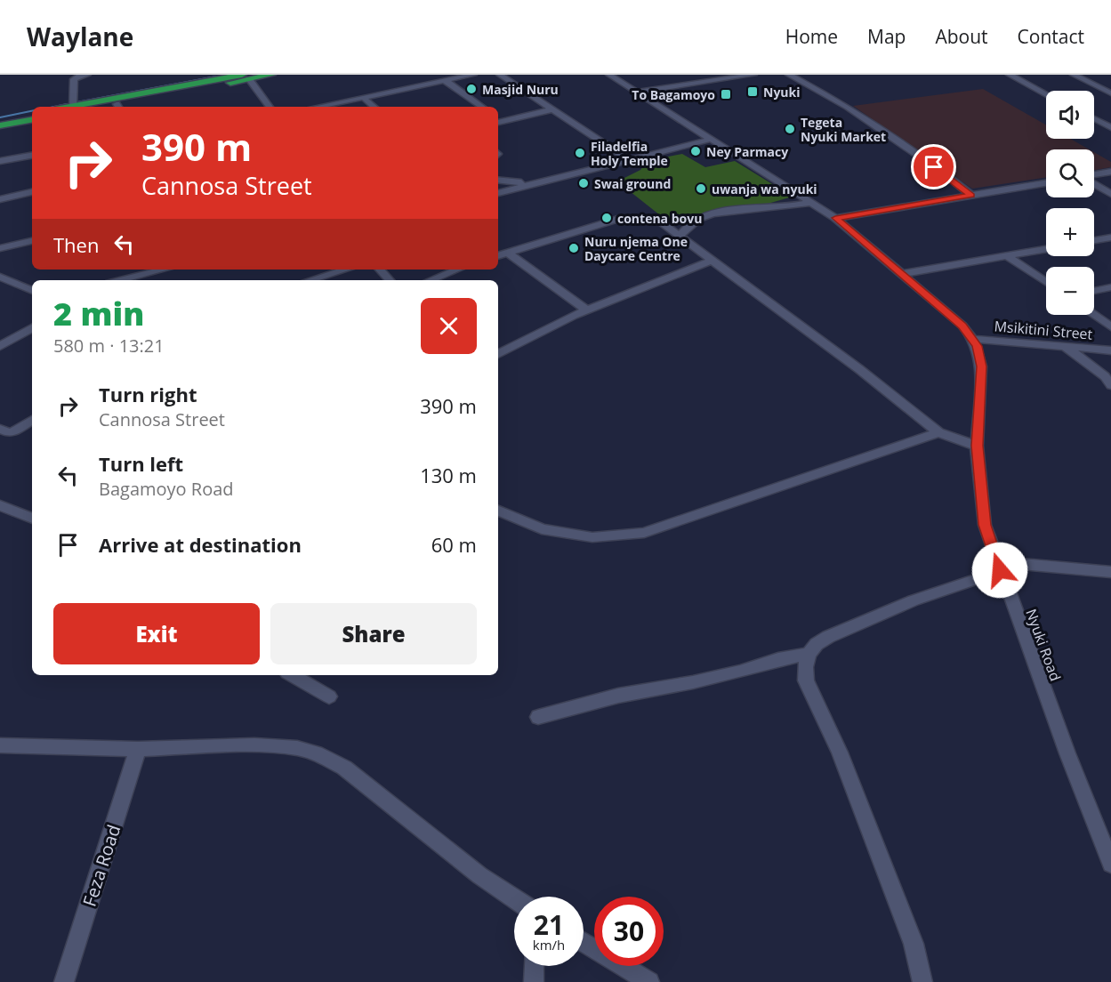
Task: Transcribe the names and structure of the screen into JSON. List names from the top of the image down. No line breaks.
{"streets":{"street":["Msikitini Street","Nyuki Road","Feza Road"]},"crossings":[["Msikitini Street","Nyuki Road"]],"places":{"other":["Masjid Nuru","Tegeta Nyuki Market","Ney Parmacy","Filadelfia Holy Temple","Swai ground","uwanja wa nyuki","contena bovu","Nuru njema One Daycare Centre"],"transit":["Nyuki","To Bagamoyo"]},"page":{"header":"Waylane","nav":["Home","Map","About","Contact"],"map_buttons":["+","−"],"turn":["390 m","Cannosa Street"],"then":"Then","heading":["2 min","580 m · 13:21"],"list":[{"name":"Turn right","note":"Cannosa Street","value":"390 m"},{"name":"Turn left","note":"Bagamoyo Road","value":"130 m"},{"name":"Arrive at destination","value":"60 m"}],"buttons":["Exit","Share"],"speed":"21 km/h","limit":"30"}}
